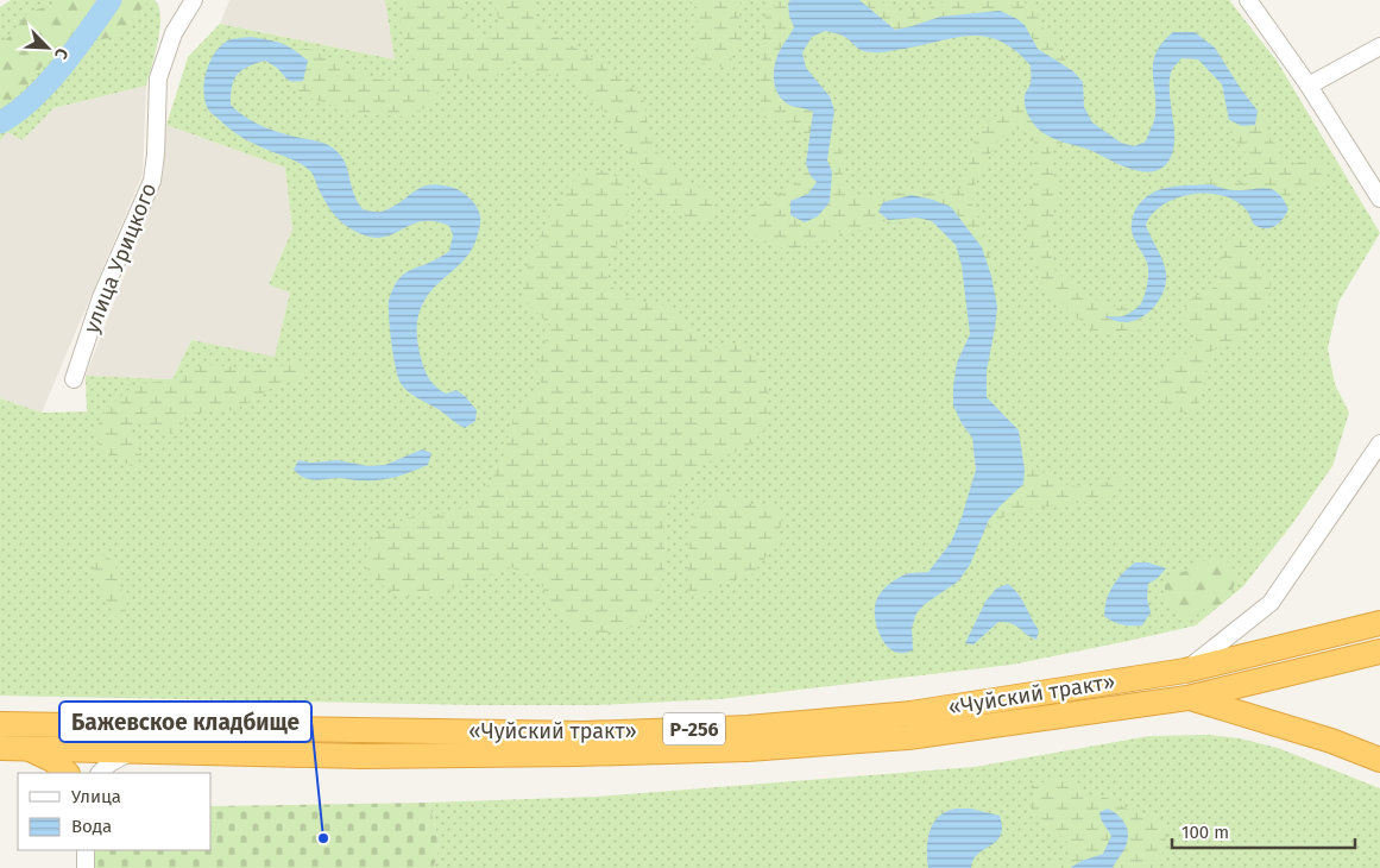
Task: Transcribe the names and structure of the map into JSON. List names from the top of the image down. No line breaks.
{"streets":{"highway":["«Чуйский тракт»","Р-256"],"street":["улица Урицкого"]},"places":["Бажевское кладбище"],"legend":["Улица","Вода"],"scale_bar":"100 m","north":"bottom right"}
